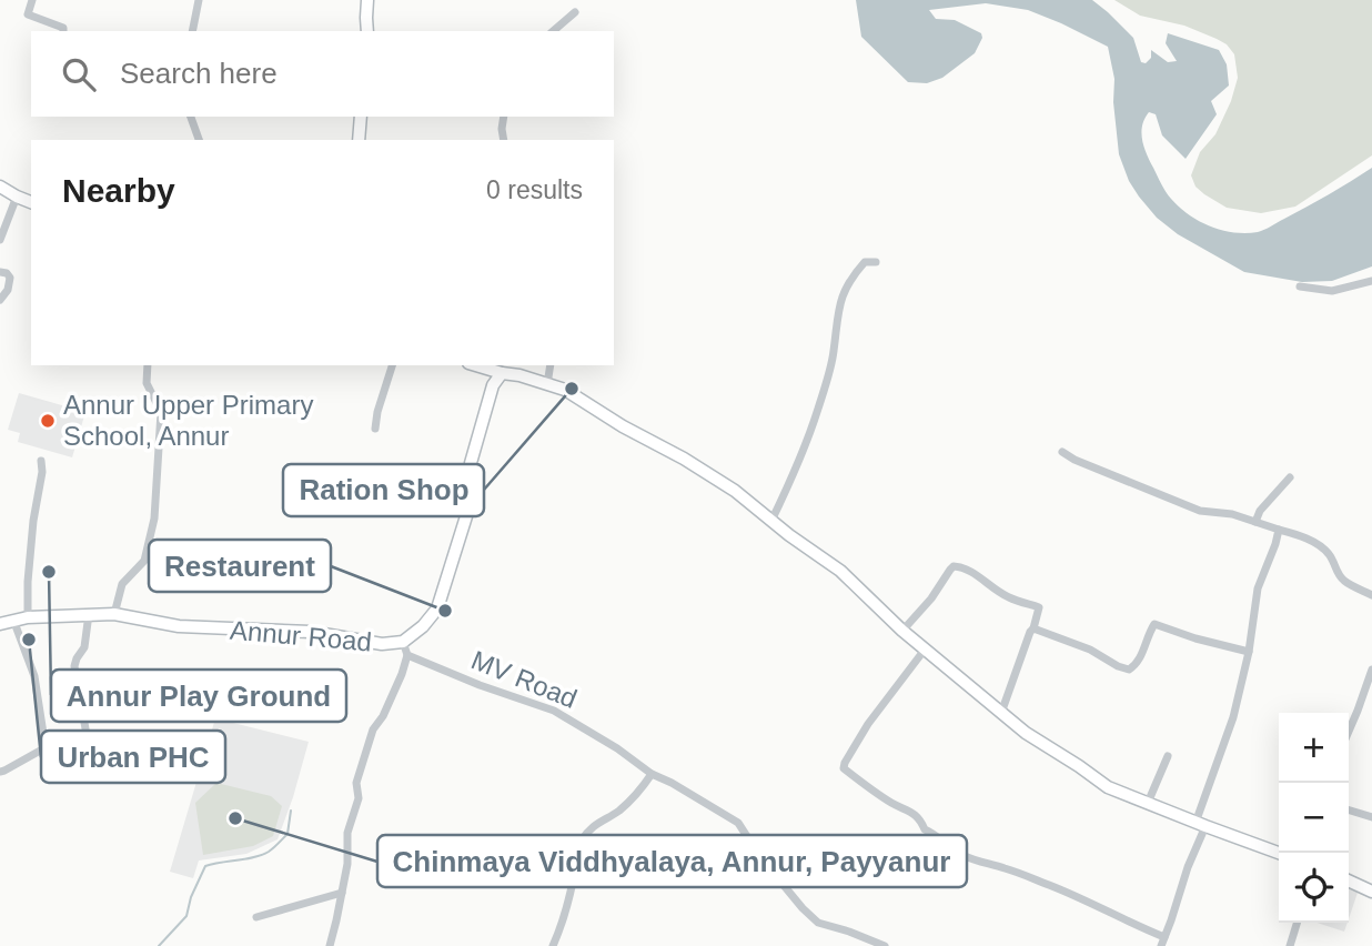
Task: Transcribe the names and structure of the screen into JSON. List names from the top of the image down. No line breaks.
{"streets":{"main road":["Annur Road"],"street":["MV Road"]},"places":["Ration Shop","Annur Upper Primary School, Annur","Annur Play Ground","Restaurent","Urban PHC","Chinmaya Viddhyalaya, Annur, Payyanur"],"page":{"search":"Search here","heading":["Nearby","0 results"],"map_buttons":["+","−"]}}
